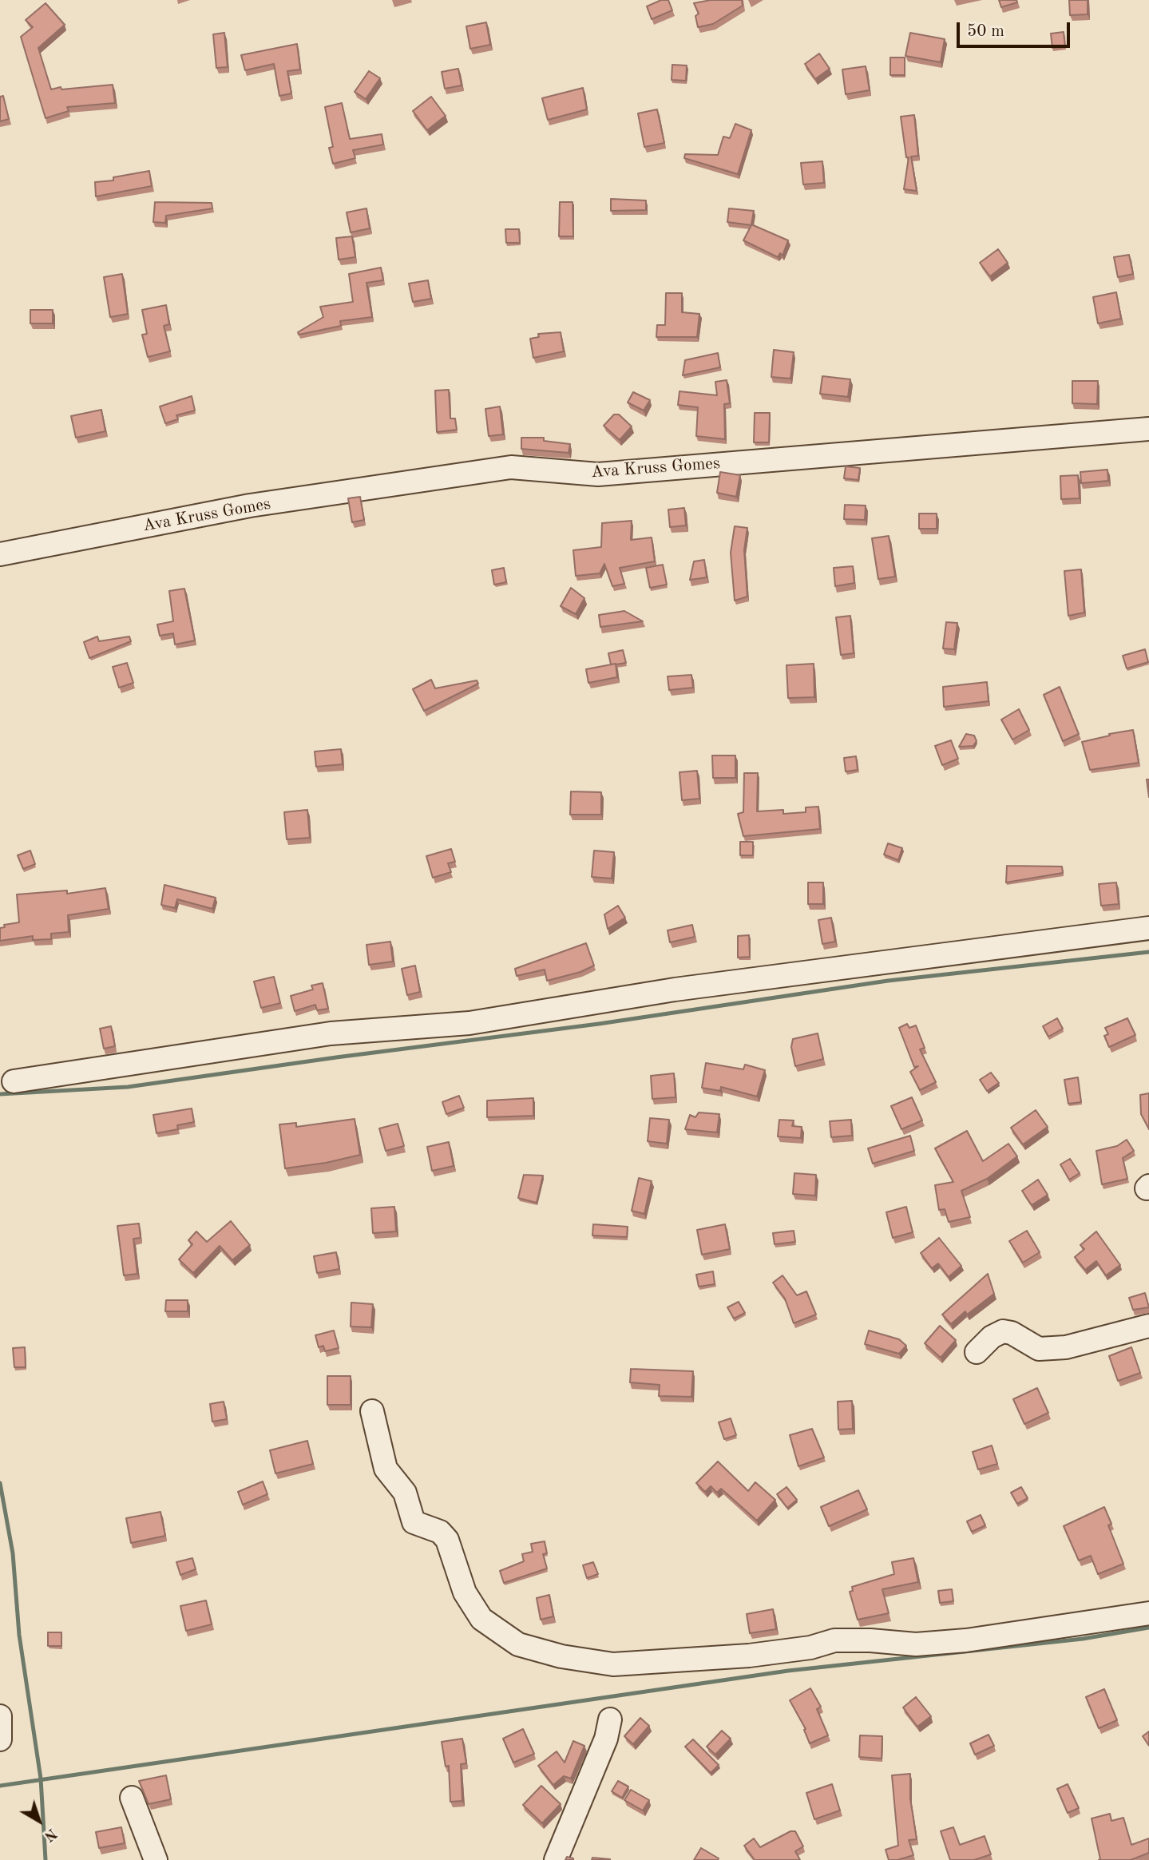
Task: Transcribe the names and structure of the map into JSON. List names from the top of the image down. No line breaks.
{"streets":{"street":["Ava Kruss Gomes"]},"scale_bar":"50 m","north":"bottom right"}
